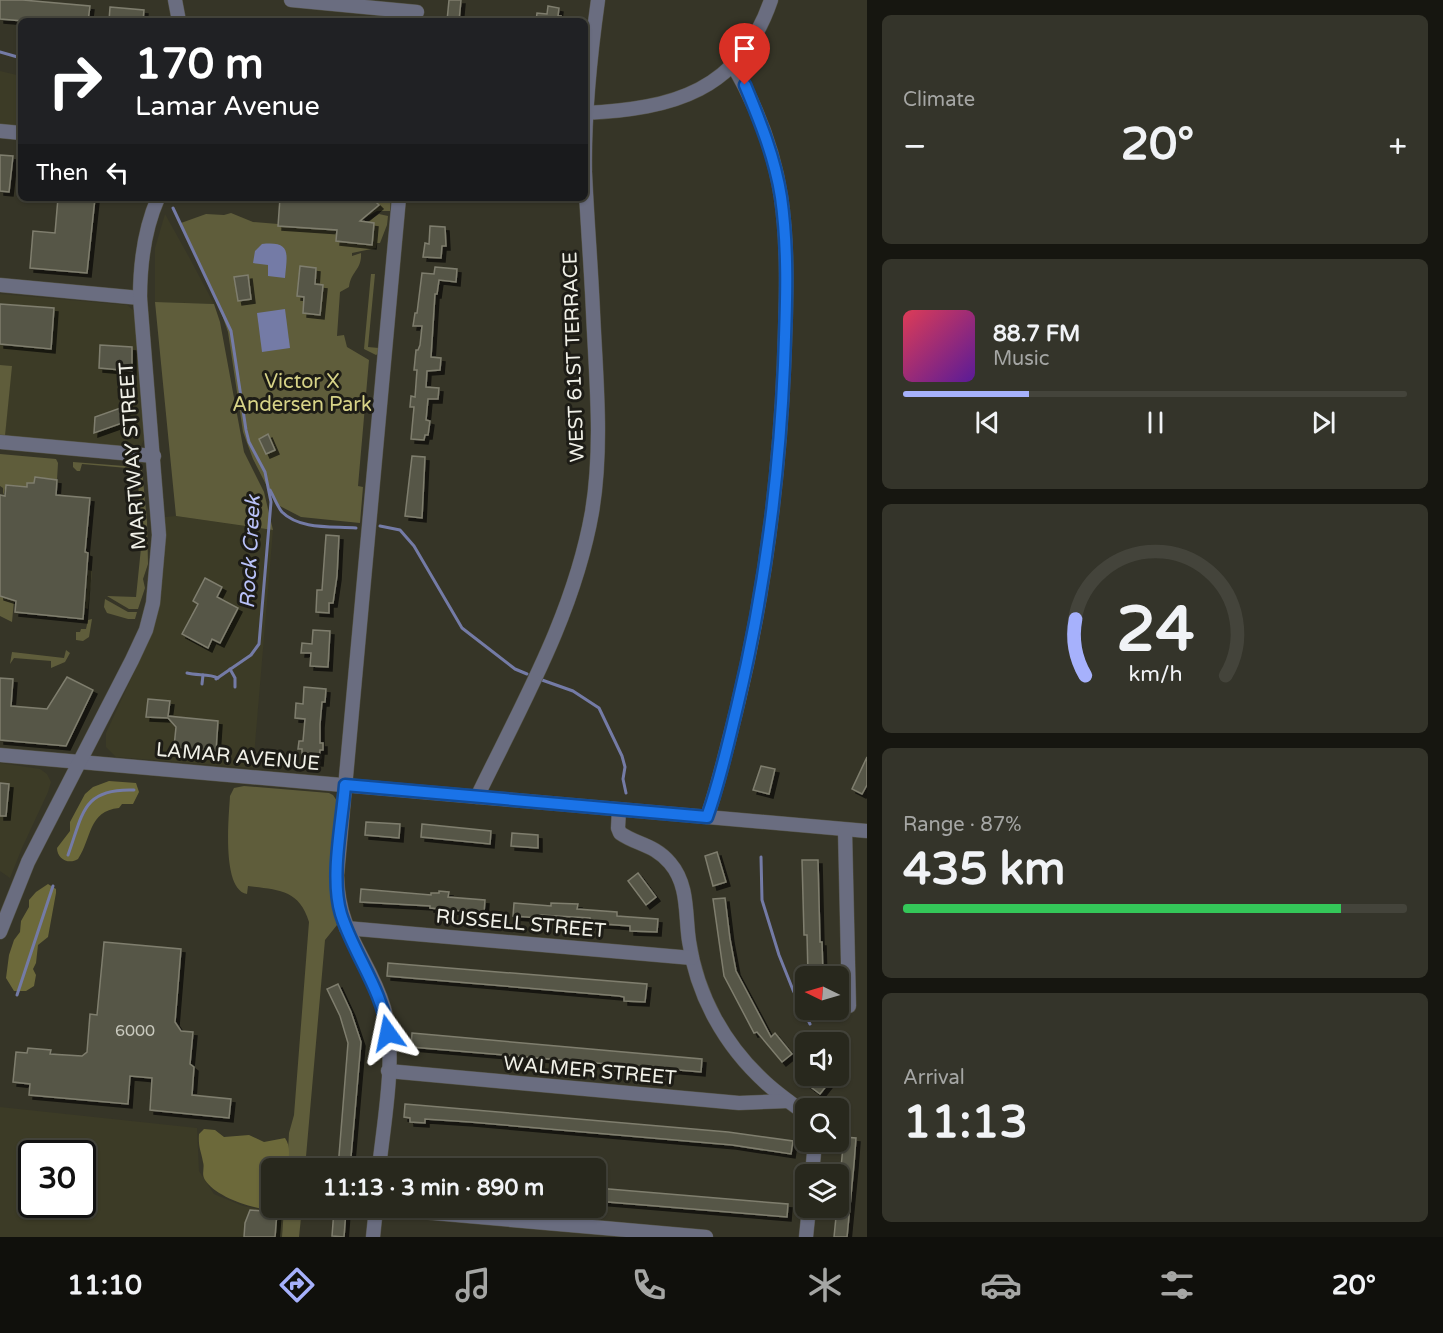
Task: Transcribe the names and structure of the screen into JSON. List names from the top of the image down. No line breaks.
{"streets":{"street":["WEST 61ST TERRACE","MARTWAY STREET","LAMAR AVENUE","RUSSELL STREET","WALMER STREET"]},"crossings":[["WEST 61ST TERRACE","LAMAR AVENUE"],["MARTWAY STREET","LAMAR AVENUE"]],"water":["Rock Creek"],"parks":["Victor X Andersen Park"],"house_numbers":["6000"],"north":"left","page":{"tile":["Climate",["Range · 87%","435 km"],["Arrival","11:13"]],"turn":["170 m","Lamar Avenue"],"heat":["−","20°","+"],"then":"Then","song":["88.7 FM","Music"],"limit":"30","trip":"11:13 · 3 min · 890 m","tabs":["11:10","20°"],"gauge":["24","km/h"]}}
